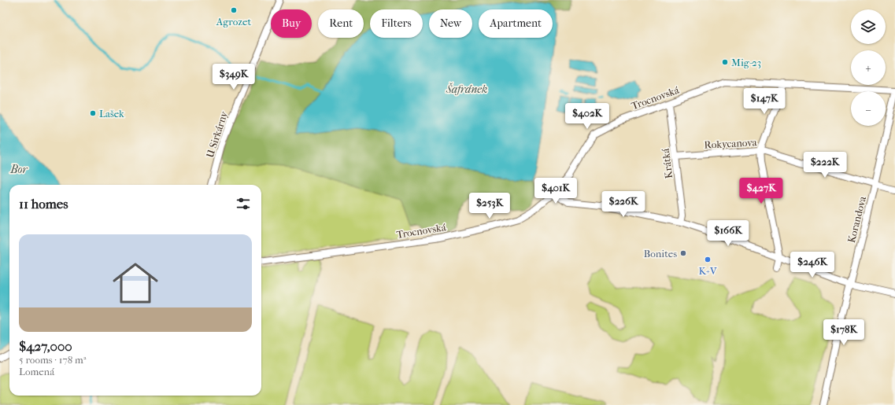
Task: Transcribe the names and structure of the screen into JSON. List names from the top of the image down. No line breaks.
{"streets":{"street":["Trocnovská","U Sirkárny","Rokycanova","Krátká","Korandova"]},"crossings":[["Trocnovská","Krátká"],["Rokycanova","Krátká"],["Rokycanova","Korandova"]],"water":["Šafránek","Bor"],"places":["Agrozet","Mig-23","Lašek","Bonites","K+V"],"page":{"map_buttons":["+","−"],"chip":["Buy","Rent","Filters","New","Apartment"],"price":["$349K","$147K","$402K","$222K","$401K","$427K","$226K","$253K","$166K","$246K","$178K"],"heading":"11 homes","list":[{"name":"$427,000","note":"5 rooms · 178 m² · Lomená"}]}}
